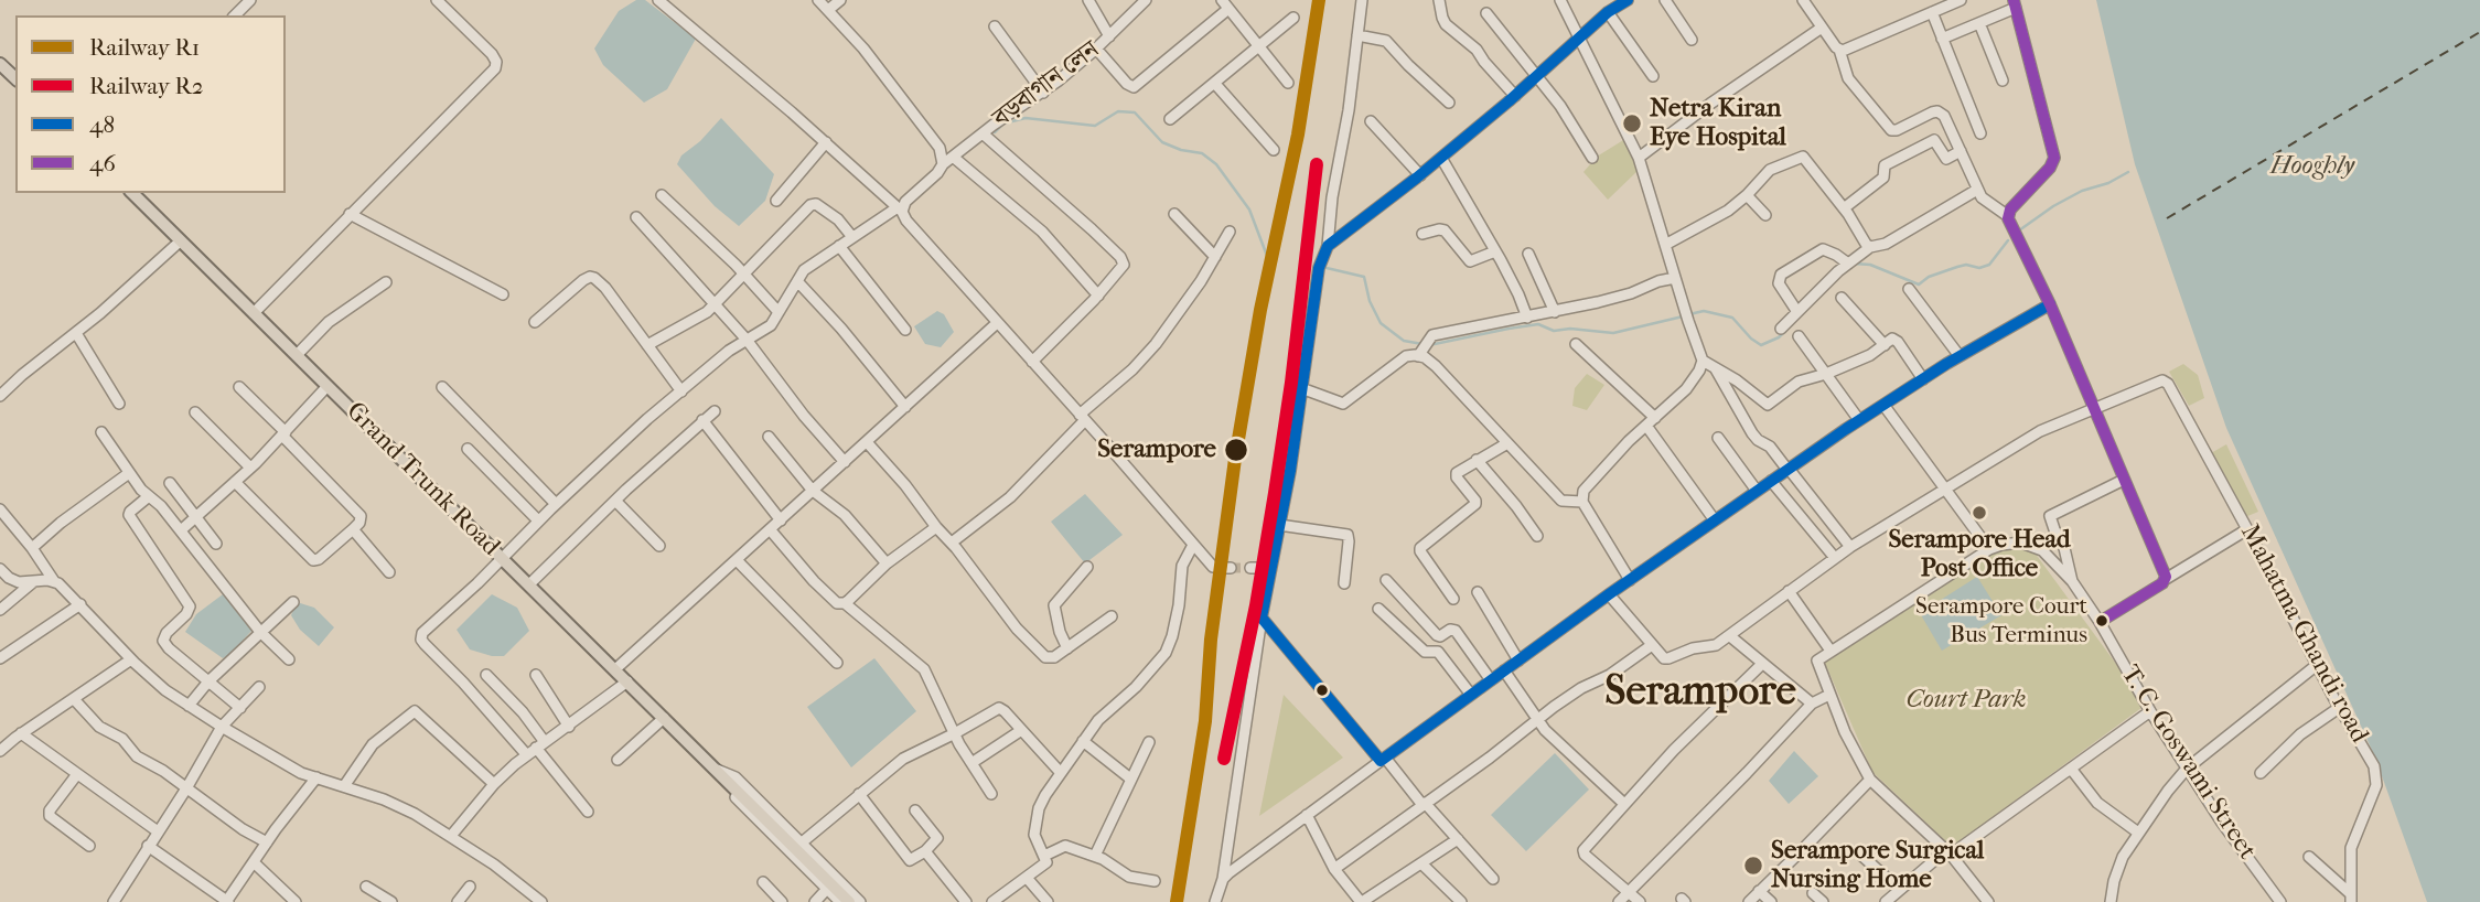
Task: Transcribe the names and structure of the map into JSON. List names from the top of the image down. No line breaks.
{"streets":{"main road":["Grand Trunk Road"],"street":["বড়বাগান লেন","Mahatma Ghandi road","T. C. Goswami Street"]},"crossings":[["বড়বাগান লেন","Grand Trunk Road"]],"districts":["Serampore"],"water":["Hooghly"],"parks":["Court Park"],"places":["Netra Kiran Eye Hospital","Serampore","Serampore Head Post Office","Serampore Court Bus Terminus","Serampore Surgical Nursing Home"],"lines":["rail line R1","transit line 48","transit line 46","rail line R2"],"legend":["Railway R1","Railway R2","48","46"]}
